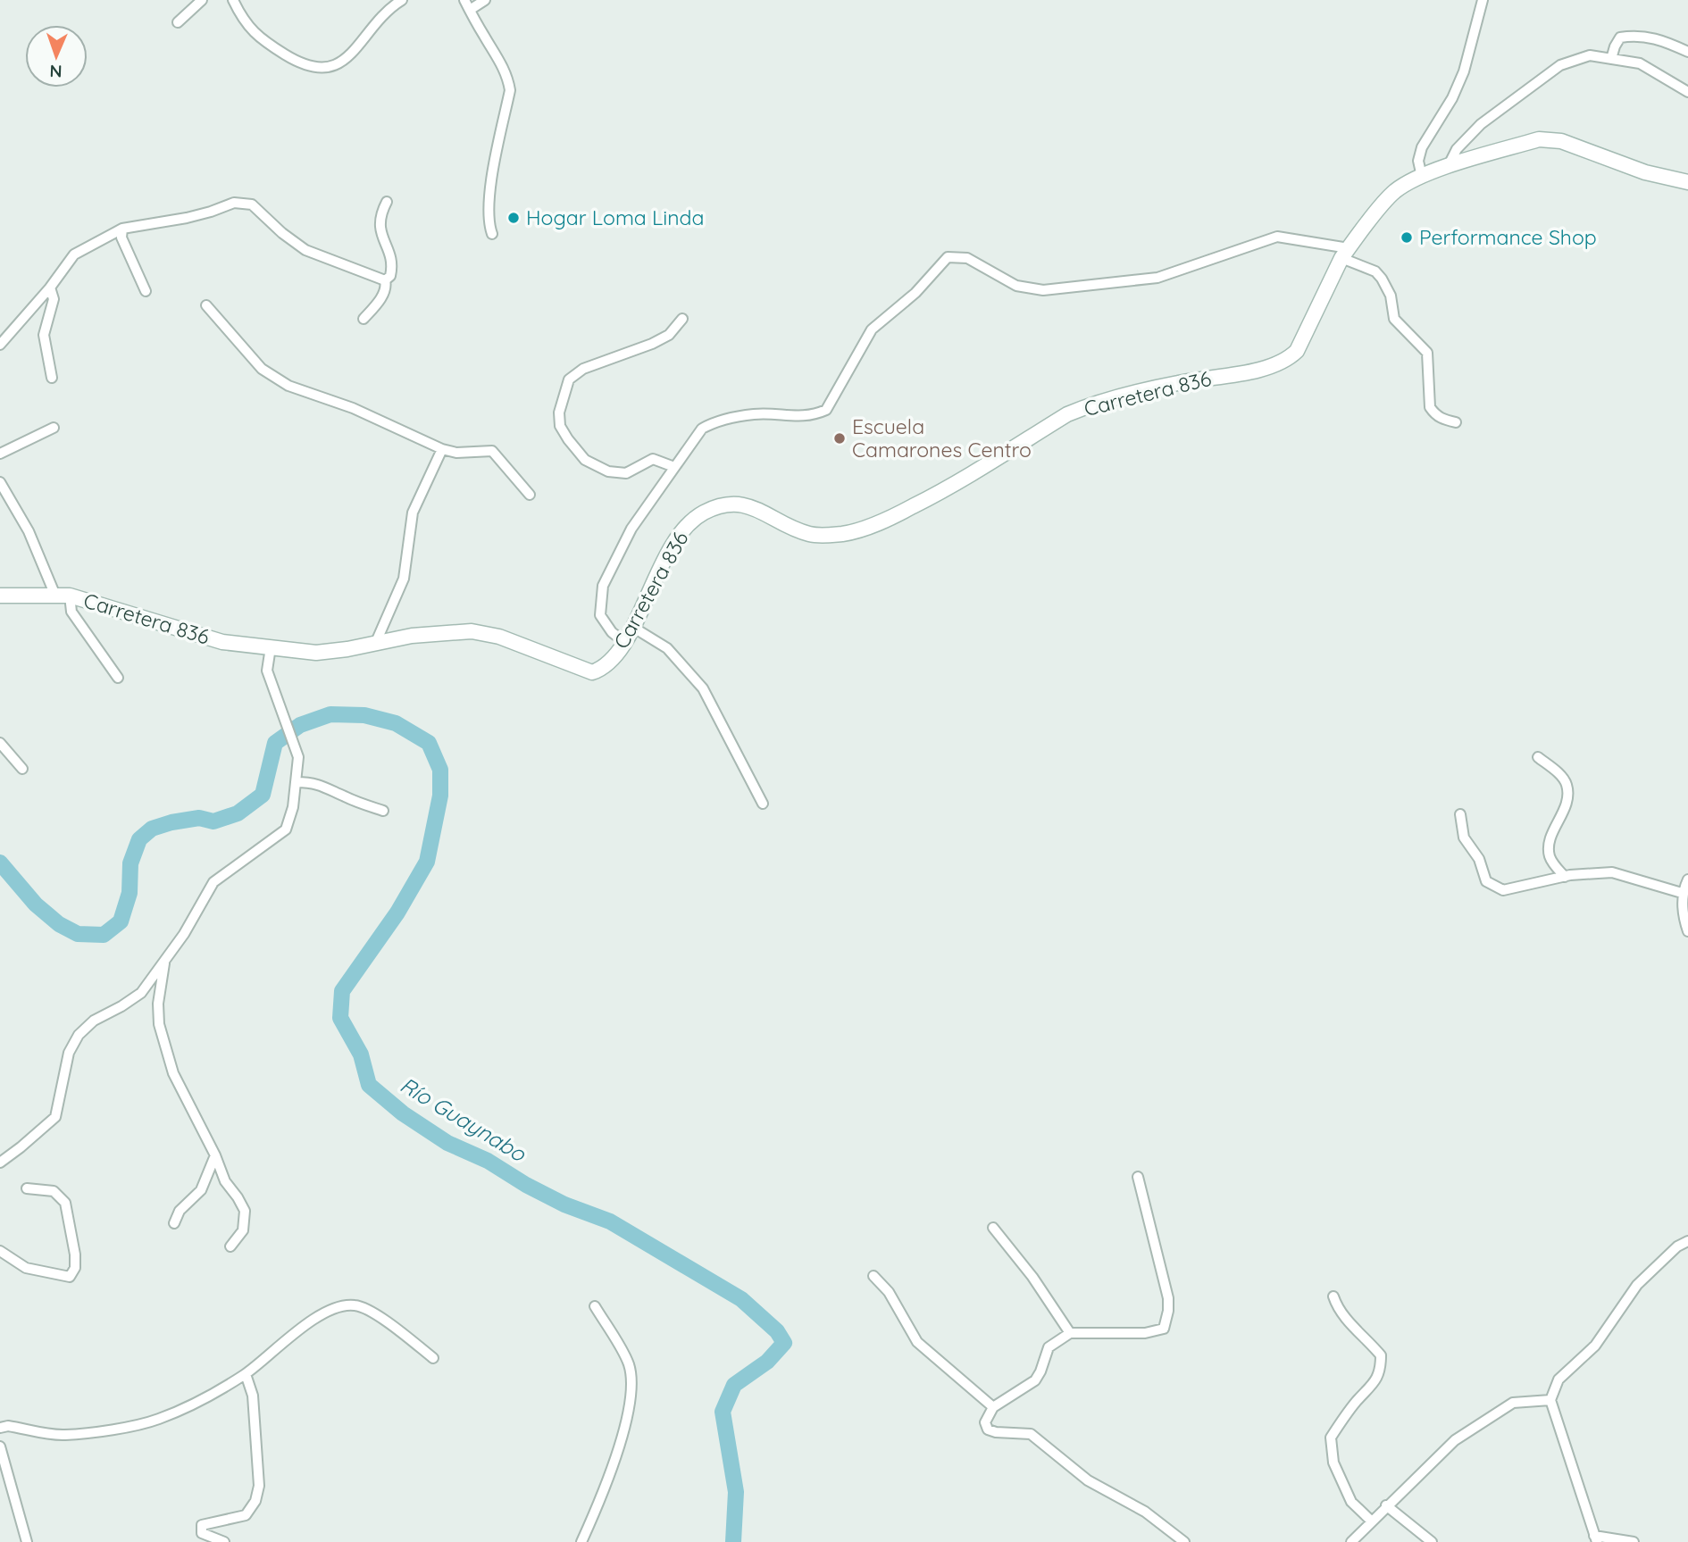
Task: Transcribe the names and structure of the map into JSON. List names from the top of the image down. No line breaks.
{"streets":{"street":["Carretera 836"]},"water":["Río Guaynabo"],"places":["Hogar Loma Linda","Performance Shop","Escuela Camarones Centro"],"north":"bottom"}
